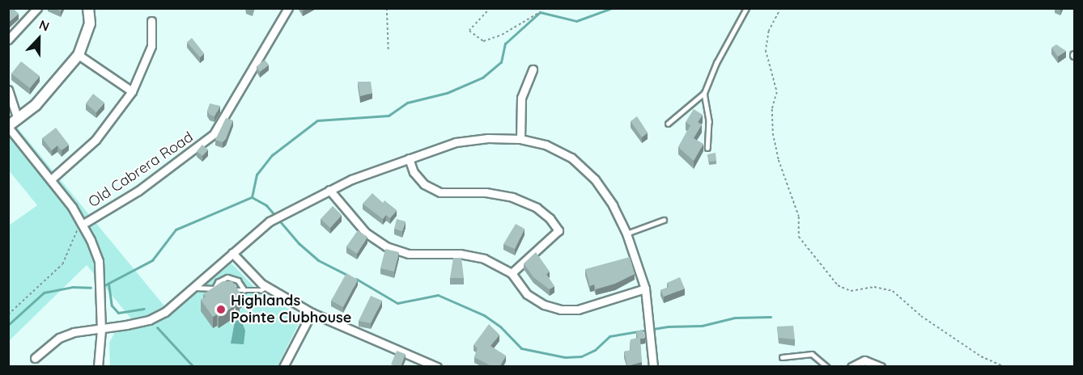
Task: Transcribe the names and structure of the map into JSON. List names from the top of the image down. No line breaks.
{"streets":{"street":["Old Cabrera Road"]},"places":["Highlands Pointe Clubhouse"],"north":"top"}
